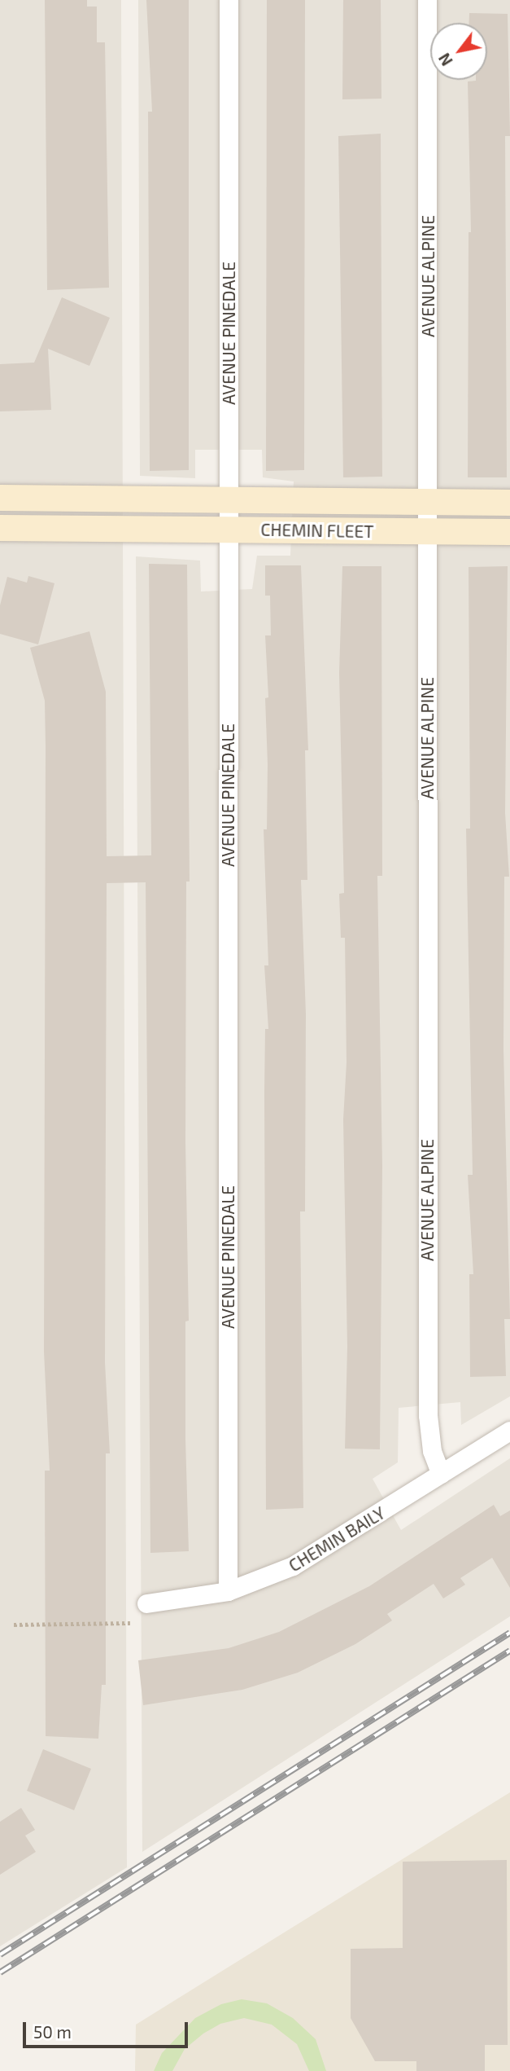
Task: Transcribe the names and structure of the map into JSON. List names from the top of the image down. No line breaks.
{"streets":{"main road":["CHEMIN FLEET"],"street":["AVENUE ALPINE","AVENUE PINEDALE","CHEMIN BAILY"]},"crossings":[["AVENUE ALPINE","CHEMIN FLEET"],["AVENUE ALPINE","CHEMIN BAILY"],["AVENUE PINEDALE","CHEMIN FLEET"],["AVENUE PINEDALE","CHEMIN BAILY"]],"scale_bar":"50 m","north":"bottom left"}
